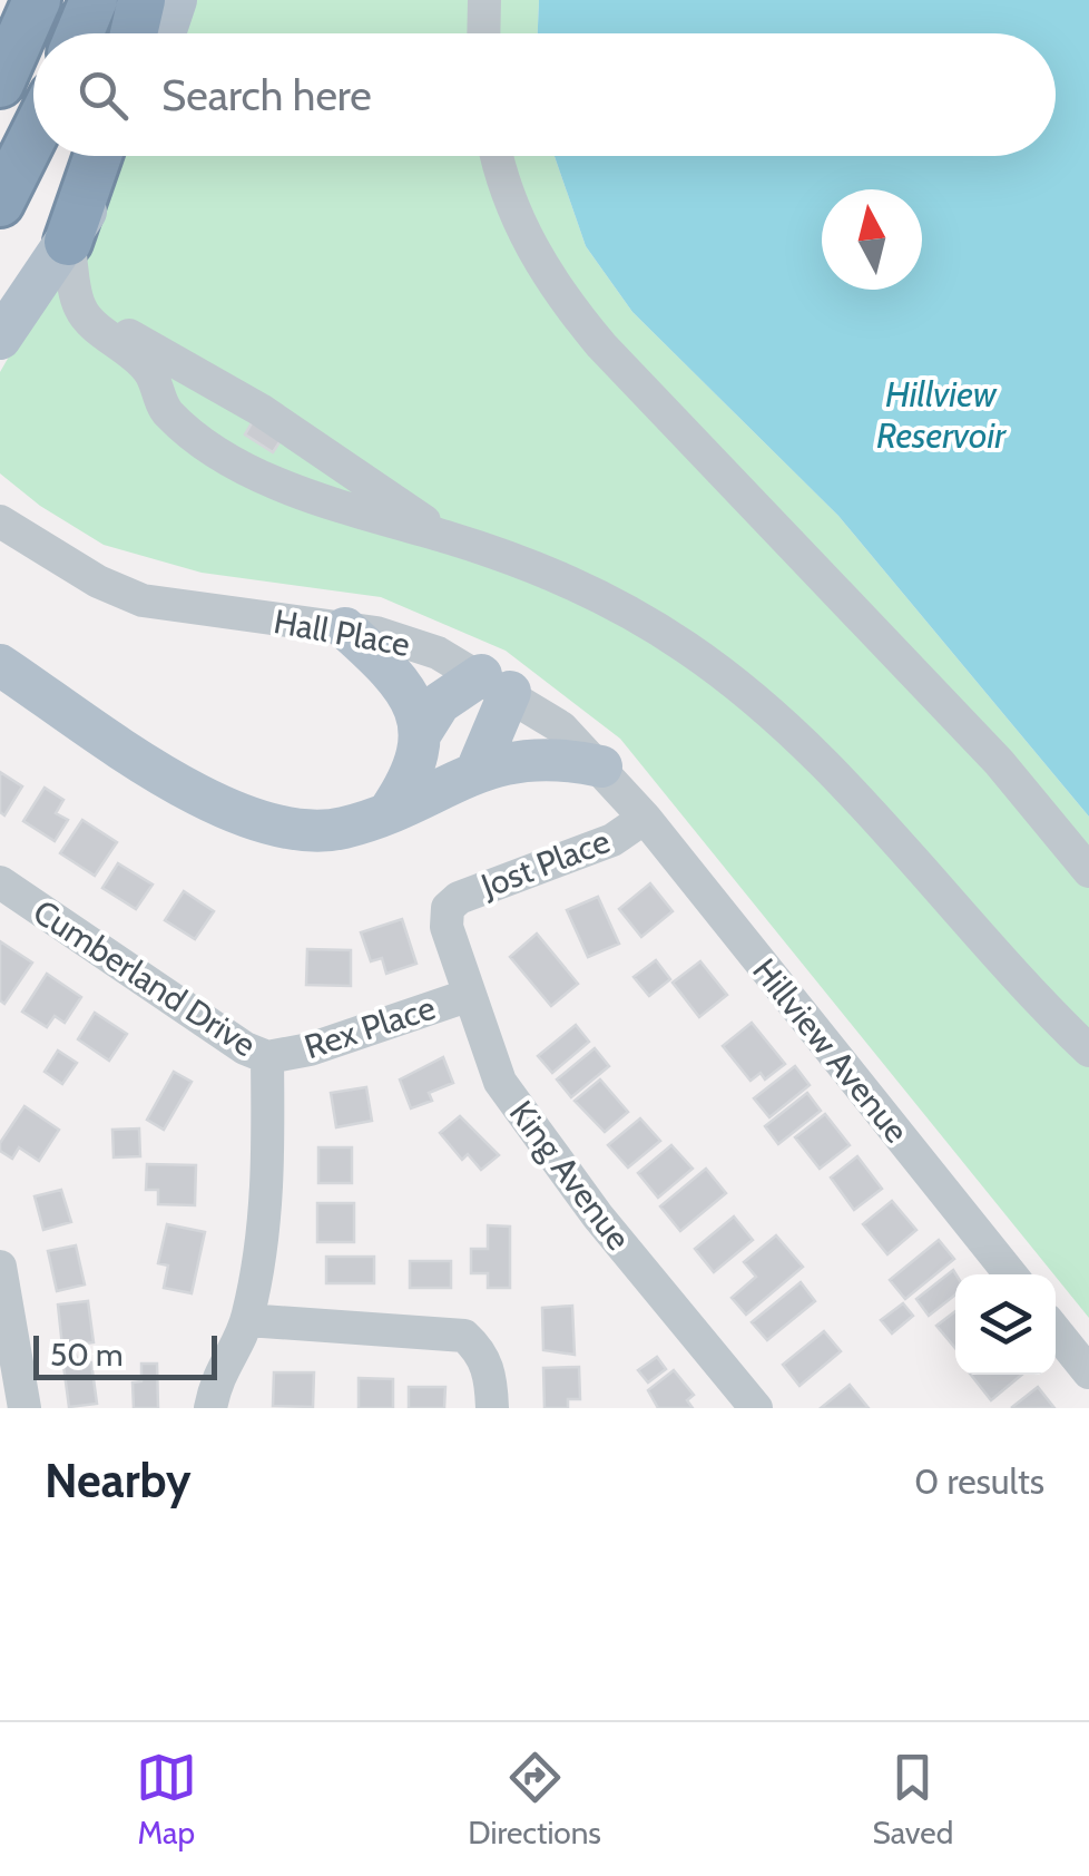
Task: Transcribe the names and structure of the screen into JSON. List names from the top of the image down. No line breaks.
{"streets":{"street":["Hall Place","Jost Place","Cumberland Drive","Rex Place","Hillview Avenue","King Avenue"]},"crossings":[["Hall Place","Jost Place"],["Hall Place","Hillview Avenue"],["Jost Place","Hillview Avenue"],["Jost Place","King Avenue"],["Cumberland Drive","Rex Place"],["Rex Place","King Avenue"]],"water":["Hillview Reservoir"],"scale_bar":"50 m","north":"top","page":{"search":"Search here","scale":"50 m","heading":["Nearby","0 results"],"nav":["Map","Directions","Saved"]}}
